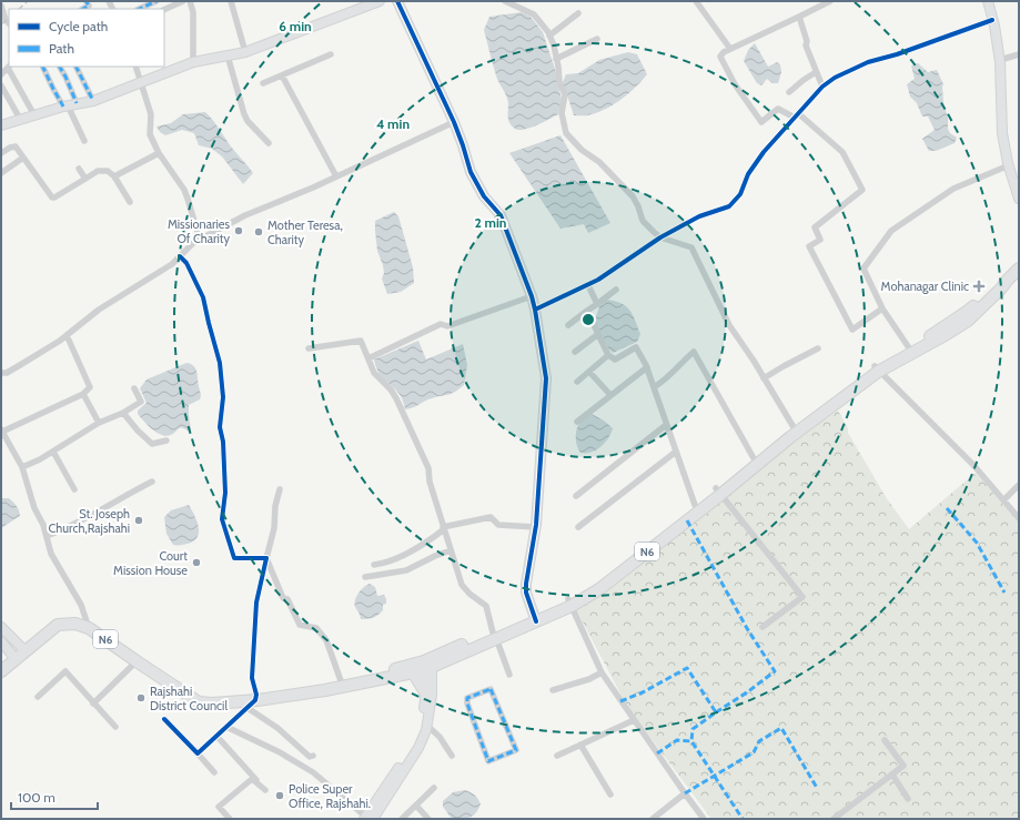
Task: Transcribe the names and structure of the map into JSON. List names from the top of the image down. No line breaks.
{"streets":{"highway":["N6"]},"places":{"other":["Missionaries Of Charity","Mother Teresa, Charity","St. Joseph Church,Rajshahi","Court Mission House","Rajshahi District Council","Police Super Office, Rajshahi."],"health":["Mohanagar Clinic"]},"legend":["Cycle path","Path"],"scale_bar":"100 m","rings":["6 min","4 min","2 min"]}
